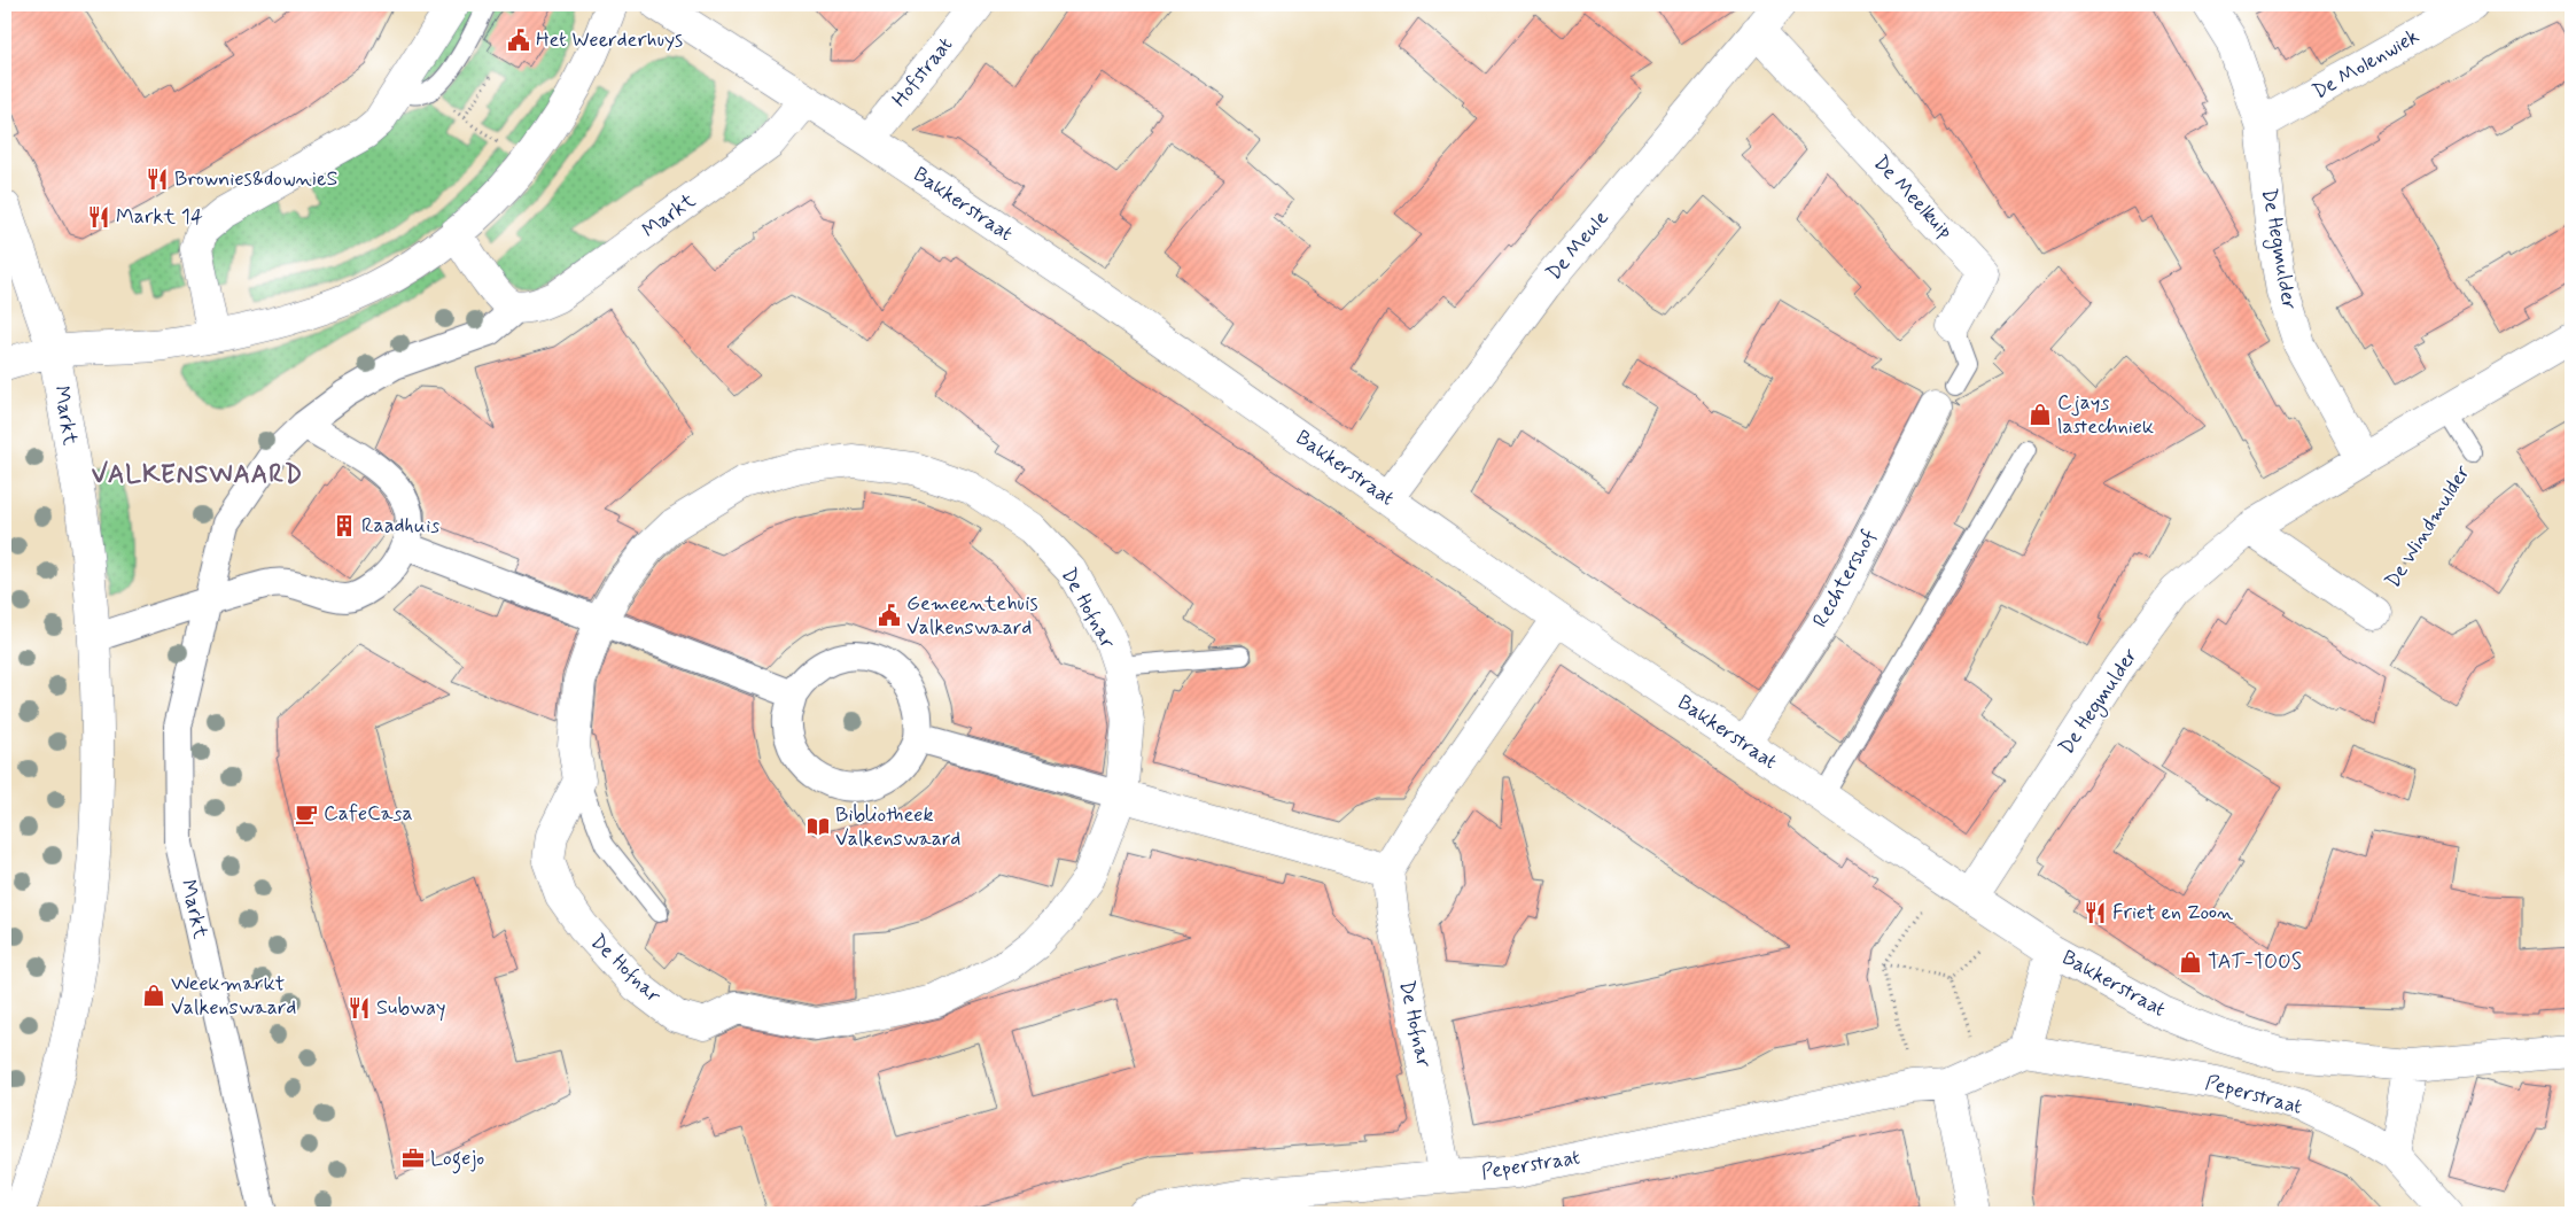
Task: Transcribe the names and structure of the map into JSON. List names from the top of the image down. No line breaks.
{"streets":{"street":["De Molenwiek","Hofstraat","De Meelkuip","Bakkerstraat","Markt","De Meule","De Hegmulder","Rechtershof","De Hofnar","Peperstraat"],"lane":["De Windmulder"]},"crossings":[["De Molenwiek","De Hegmulder"],["Hofstraat","Bakkerstraat"],["De Meelkuip","De Meule"],["De Meelkuip","Rechtershof"],["Bakkerstraat","De Meule"],["Bakkerstraat","De Hegmulder"],["Bakkerstraat","Rechtershof"],["De Hofnar","Peperstraat"]],"districts":["VALKENSWAARD"],"places":{"public building":["Het Weerderhuys","Gemeentehuis Valkenswaard"],"restaurant":["Brownies&downieS","Markt 14","Friet en Zoon","Subway"],"shop":["Cjays lastechniek","TAT-TOOS","Weekmarkt Valkenswaard"],"building":["Raadhuis"],"cafe":["CafeCasa"],"library":["Bibliotheek Valkenswaard"],"office":["Logejo"]}}
